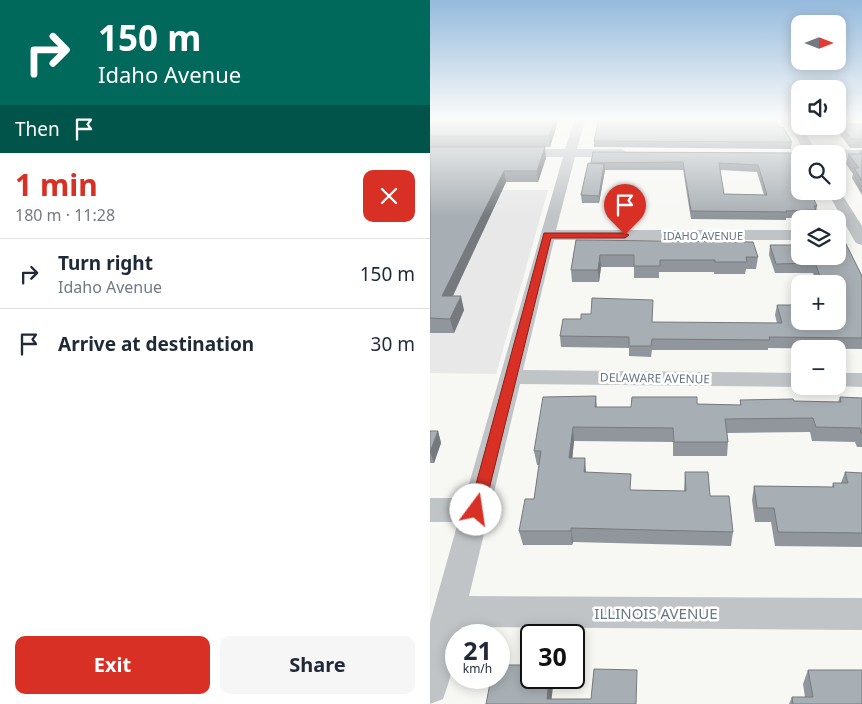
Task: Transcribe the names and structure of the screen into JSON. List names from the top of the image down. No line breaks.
{"streets":{"street":["IDAHO AVENUE","DELAWARE AVENUE","ILLINOIS AVENUE"]},"north":"right","page":{"turn":["150 m","Idaho Avenue"],"map_buttons":["+","−"],"then":"Then","heading":["1 min","180 m · 11:28"],"list":[{"name":"Turn right","note":"Idaho Avenue","value":"150 m"},{"name":"Arrive at destination","value":"30 m"}],"speed":"21 km/h","limit":"30","buttons":["Exit","Share"]}}
